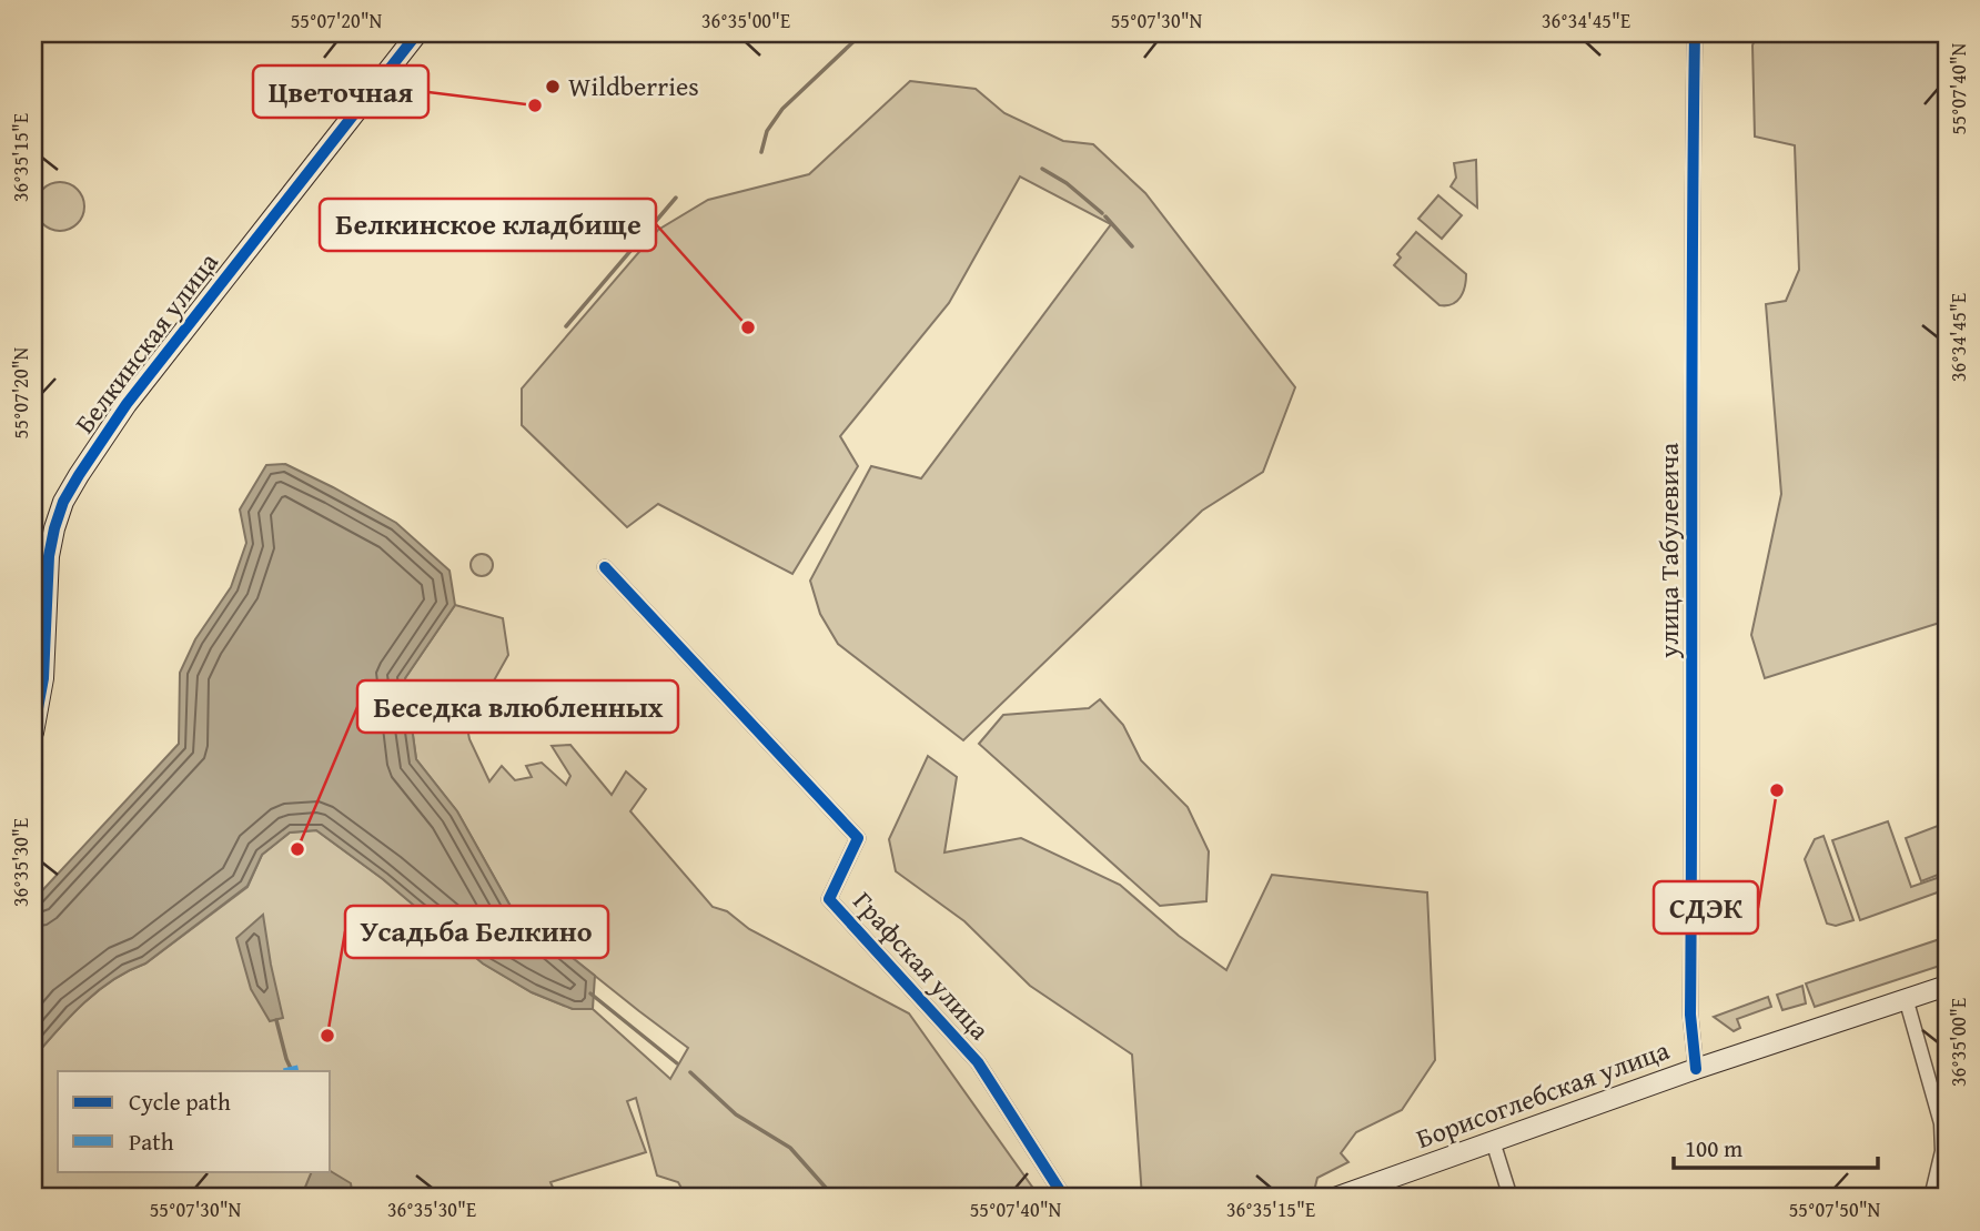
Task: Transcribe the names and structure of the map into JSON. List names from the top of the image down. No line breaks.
{"streets":{"street":["Белкинская улица","улица Табулевича","Графская улица","Борисоглебская улица"]},"crossings":[["улица Табулевича","Борисоглебская улица"]],"places":["Wildberries","Цветочная","Белкинское кладбище","СДЭК","Беседка влюбленных","Усадьба Белкино"],"legend":["Cycle path","Path"],"scale_bar":"100 m","coordinates":["55°07'20\"N","36°35'00\"E","55°07'30\"N","36°34'45\"E","55°07'40\"N","36°35'15\"E","36°35'30\"E","55°07'50\"N"]}
